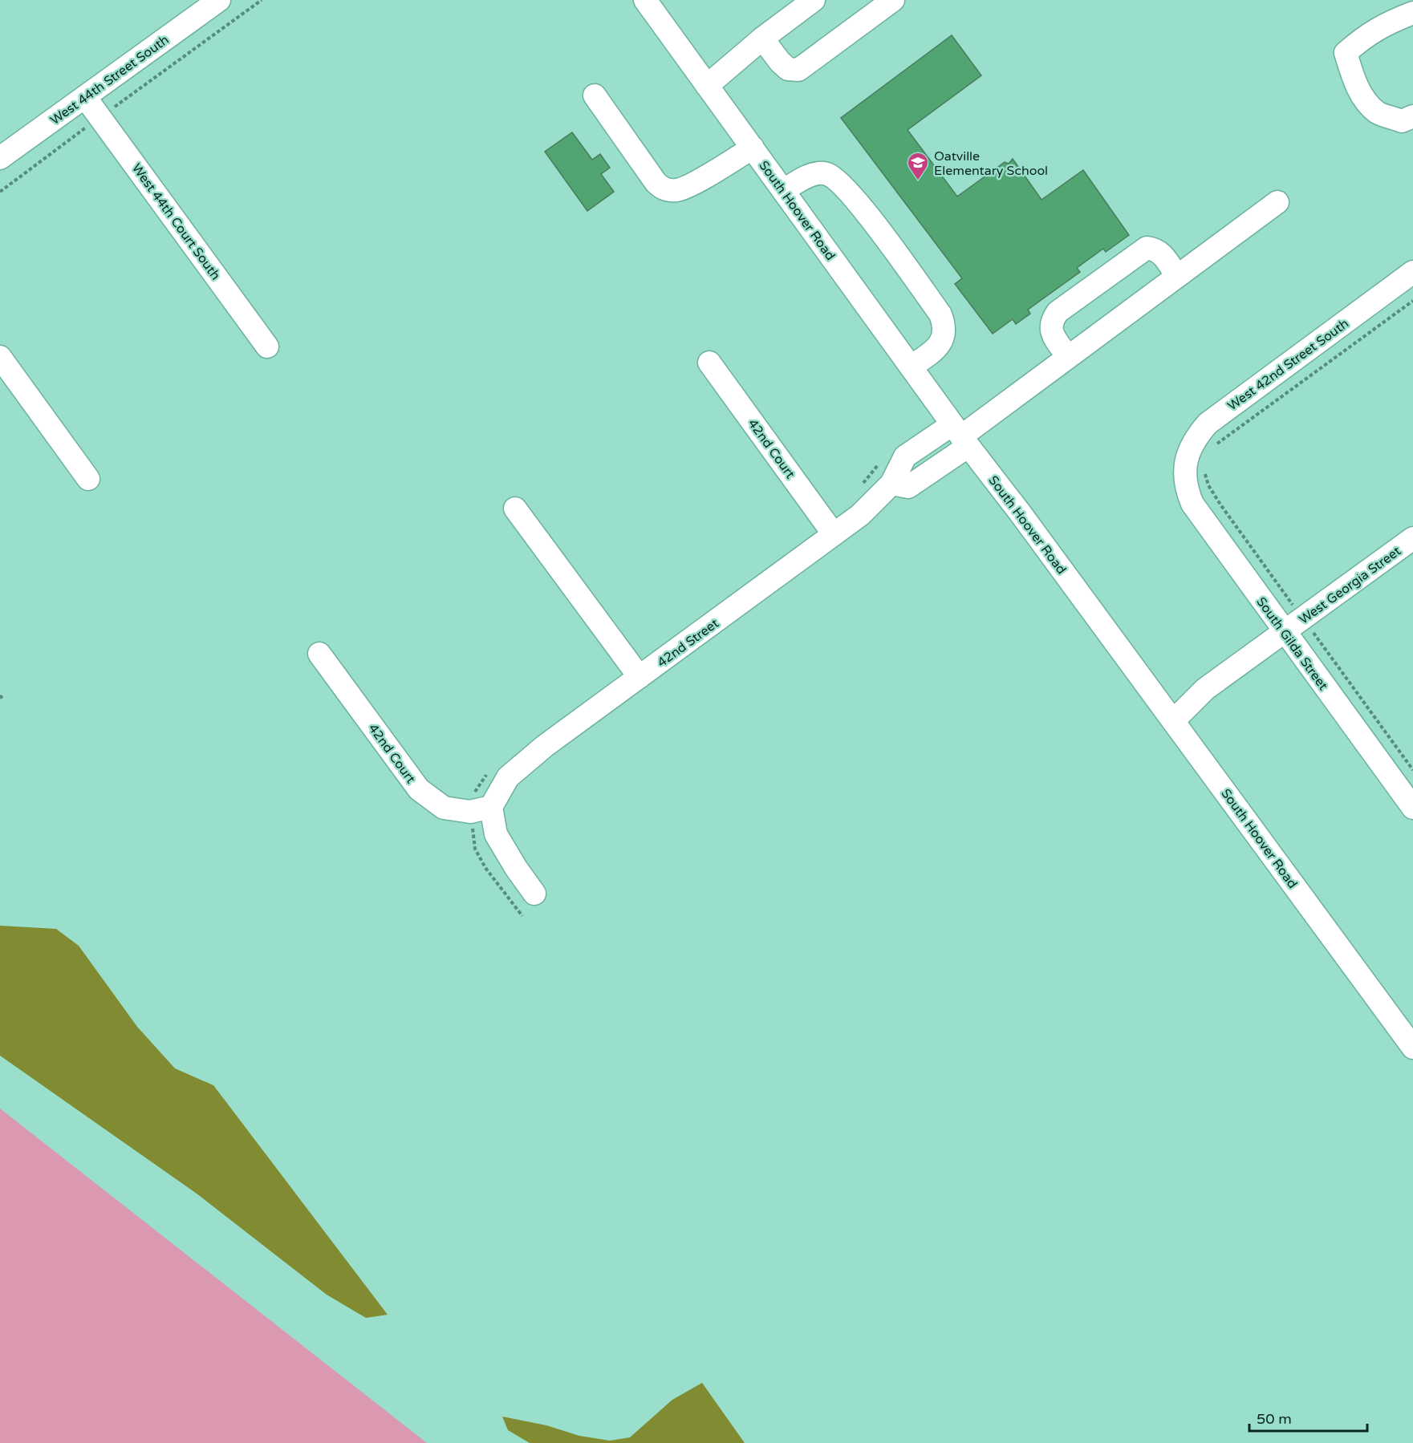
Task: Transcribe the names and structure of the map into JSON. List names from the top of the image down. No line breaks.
{"streets":{"street":["West 44th Street South","South Hoover Road","West 44th Court South","West 42nd Street South","42nd Court","West Georgia Street","42nd Street","South Gilda Street"]},"crossings":[["West 44th Street South","West 44th Court South"],["South Hoover Road","West Georgia Street"],["South Hoover Road","42nd Street"],["West 42nd Street South","South Gilda Street"],["42nd Court","42nd Street"],["West Georgia Street","South Gilda Street"]],"places":{"school or university":["Oatville Elementary School"]},"scale_bar":"50 m"}
